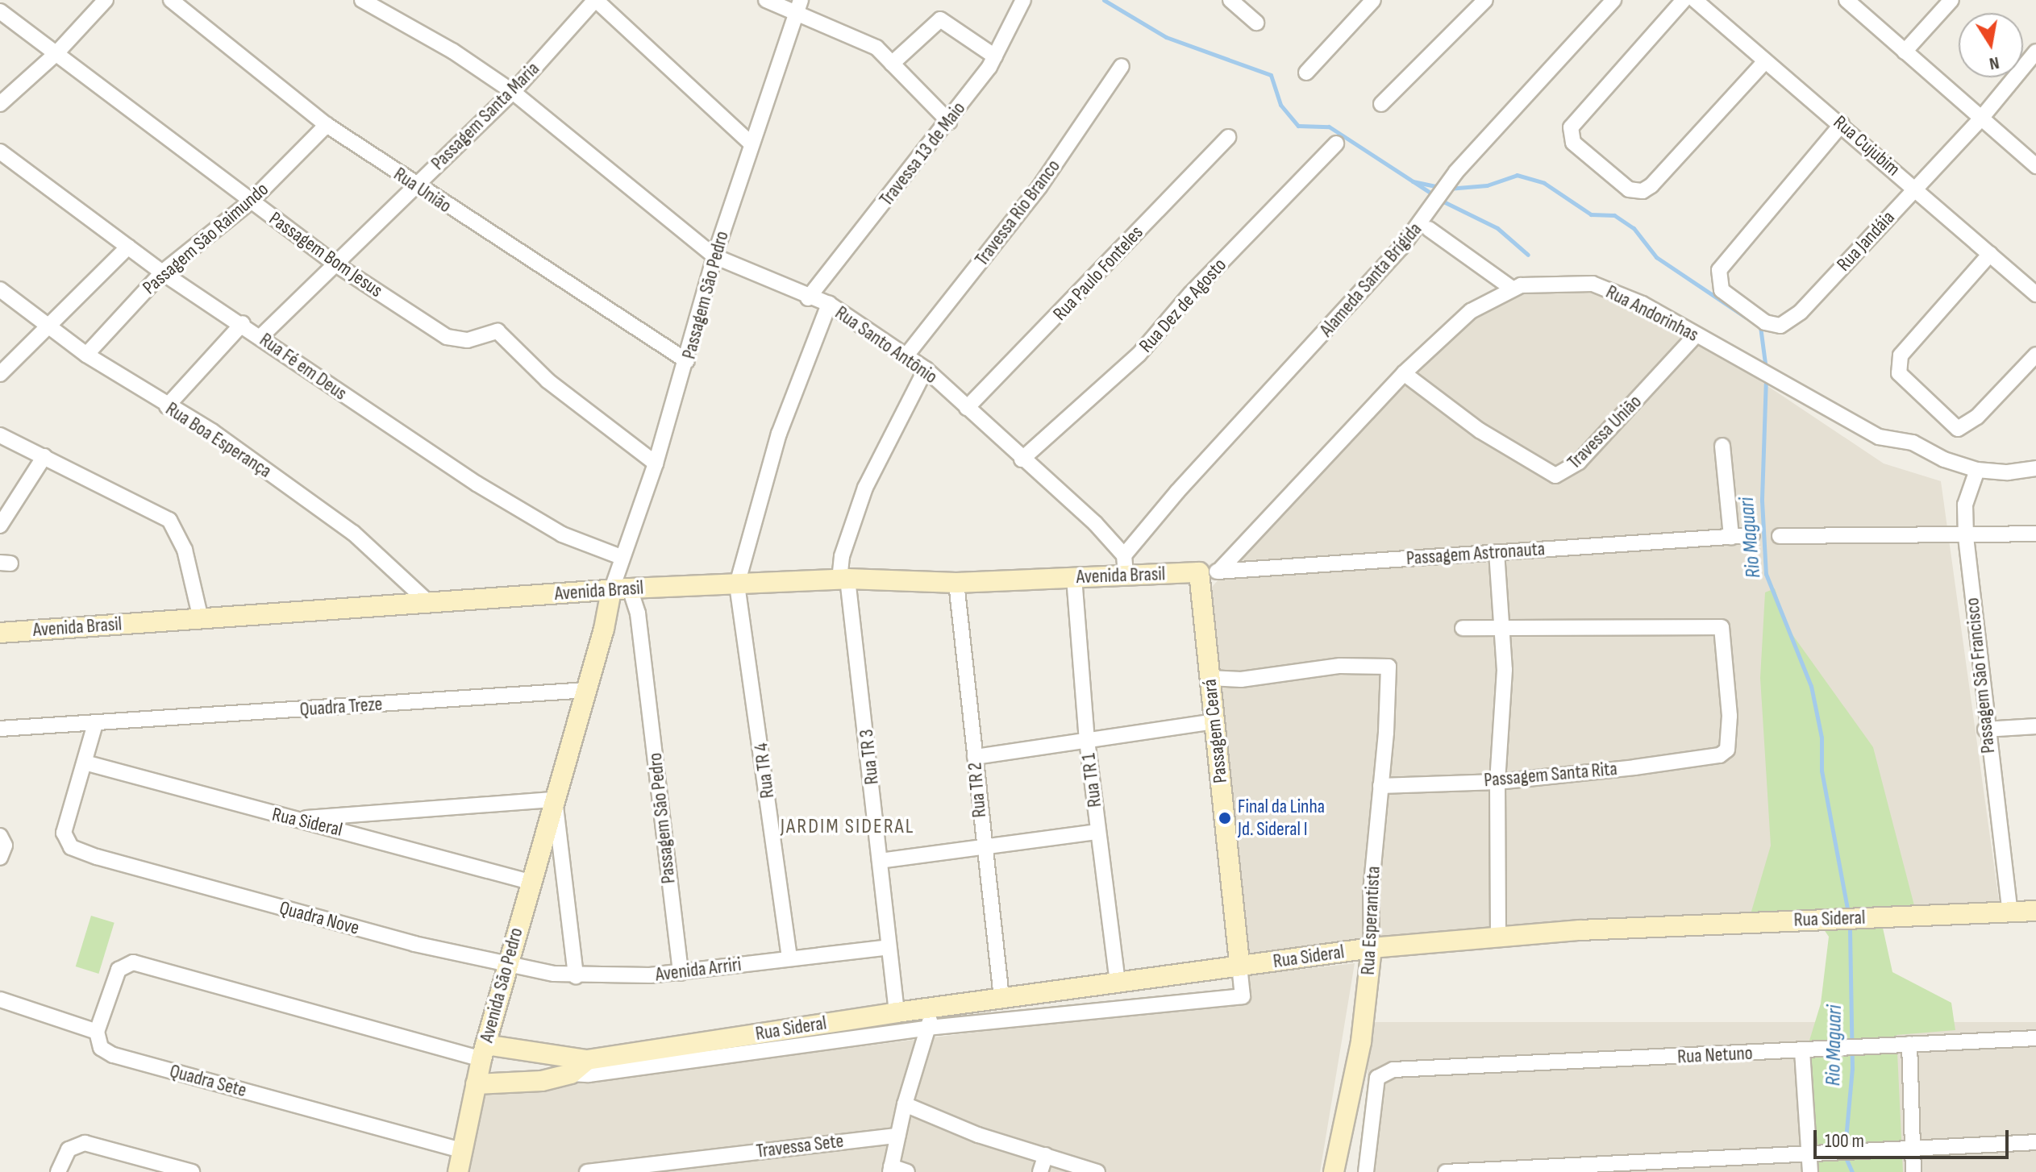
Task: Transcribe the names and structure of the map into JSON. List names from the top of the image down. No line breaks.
{"streets":{"main road":["Avenida Brasil","Passagem Ceará","Rua Sideral","Rua Esperantista","Avenida São Pedro"],"street":["Passagem Santa Maria","Rua Cujubim","Travessa 13 de Maio","Rua União","Travessa Rio Branco","Passagem São Raimundo","Rua Jandáia","Passagem Bom Jesus","Rua Paulo Fonteles","Alameda Santa Brígida","Passagem São Pedro","Rua Dez de Agosto","Rua Andorinhas","Rua Santo Antônio","Rua Fé em Deus","Travessa União","Rua Boa Esperança","Passagem Astronauta","Passagem São Francisco","Quadra Treze","Rua TR 3","Rua TR 4","Passagem Santa Rita","Rua TR 1","Rua TR 2","Quadra Nove","Avenida Arriri","Rua Netuno","Quadra Sete","Travessa Sete"]},"crossings":[["Passagem Santa Maria","Rua União"],["Passagem Santa Maria","Passagem Bom Jesus"],["Passagem Santa Maria","Rua Santo Antônio"],["Passagem Santa Maria","Rua Fé em Deus"],["Rua Cujubim","Rua Jandáia"],["Travessa 13 de Maio","Rua Santo Antônio"],["Rua União","Passagem São Raimundo"],["Rua União","Passagem São Pedro"],["Travessa Rio Branco","Rua Santo Antônio"],["Passagem São Raimundo","Passagem Bom Jesus"],["Passagem São Raimundo","Rua Fé em Deus"],["Passagem São Raimundo","Rua Boa Esperança"],["Passagem Bom Jesus","Passagem São Pedro"],["Rua Paulo Fonteles","Rua Santo Antônio"],["Alameda Santa Brígida","Rua Santo Antônio"],["Alameda Santa Brígida","Avenida Brasil"],["Passagem São Pedro","Rua Santo Antônio"],["Passagem São Pedro","Rua Fé em Deus"],["Passagem São Pedro","Avenida Brasil"],["Passagem São Pedro","Avenida Arriri"],["Passagem São Pedro","Avenida São Pedro"],["Rua Dez de Agosto","Rua Santo Antônio"],["Rua Andorinhas","Travessa União"],["Rua Andorinhas","Passagem Astronauta"],["Rua Andorinhas","Passagem São Francisco"],["Rua Santo Antônio","Avenida Brasil"],["Rua Boa Esperança","Avenida Brasil"],["Passagem Astronauta","Avenida Brasil"],["Passagem Astronauta","Passagem Ceará"],["Avenida Brasil","Passagem Ceará"],["Avenida Brasil","Rua TR 3"],["Avenida Brasil","Rua TR 4"],["Avenida Brasil","Rua TR 1"],["Avenida Brasil","Rua TR 2"],["Avenida Brasil","Avenida São Pedro"],["Passagem São Francisco","Rua Sideral"],["Quadra Treze","Avenida São Pedro"],["Passagem Ceará","Rua Sideral"],["Passagem Ceará","Rua Esperantista"],["Rua TR 3","Rua Sideral"],["Rua TR 3","Avenida Arriri"],["Rua TR 4","Avenida Arriri"],["Passagem Santa Rita","Rua Esperantista"],["Rua TR 1","Rua Sideral"],["Rua TR 2","Rua Sideral"],["Rua Sideral","Quadra Nove"],["Rua Sideral","Rua Esperantista"],["Rua Sideral","Avenida São Pedro"],["Quadra Nove","Avenida Arriri"],["Quadra Nove","Avenida São Pedro"],["Avenida Arriri","Avenida São Pedro"],["Avenida São Pedro","Quadra Sete"]],"districts":["JARDIM SIDERAL"],"water":["Rio Maguari"],"places":["Final da Linha Jd. Sideral I"],"scale_bar":"100 m","north":"bottom"}
